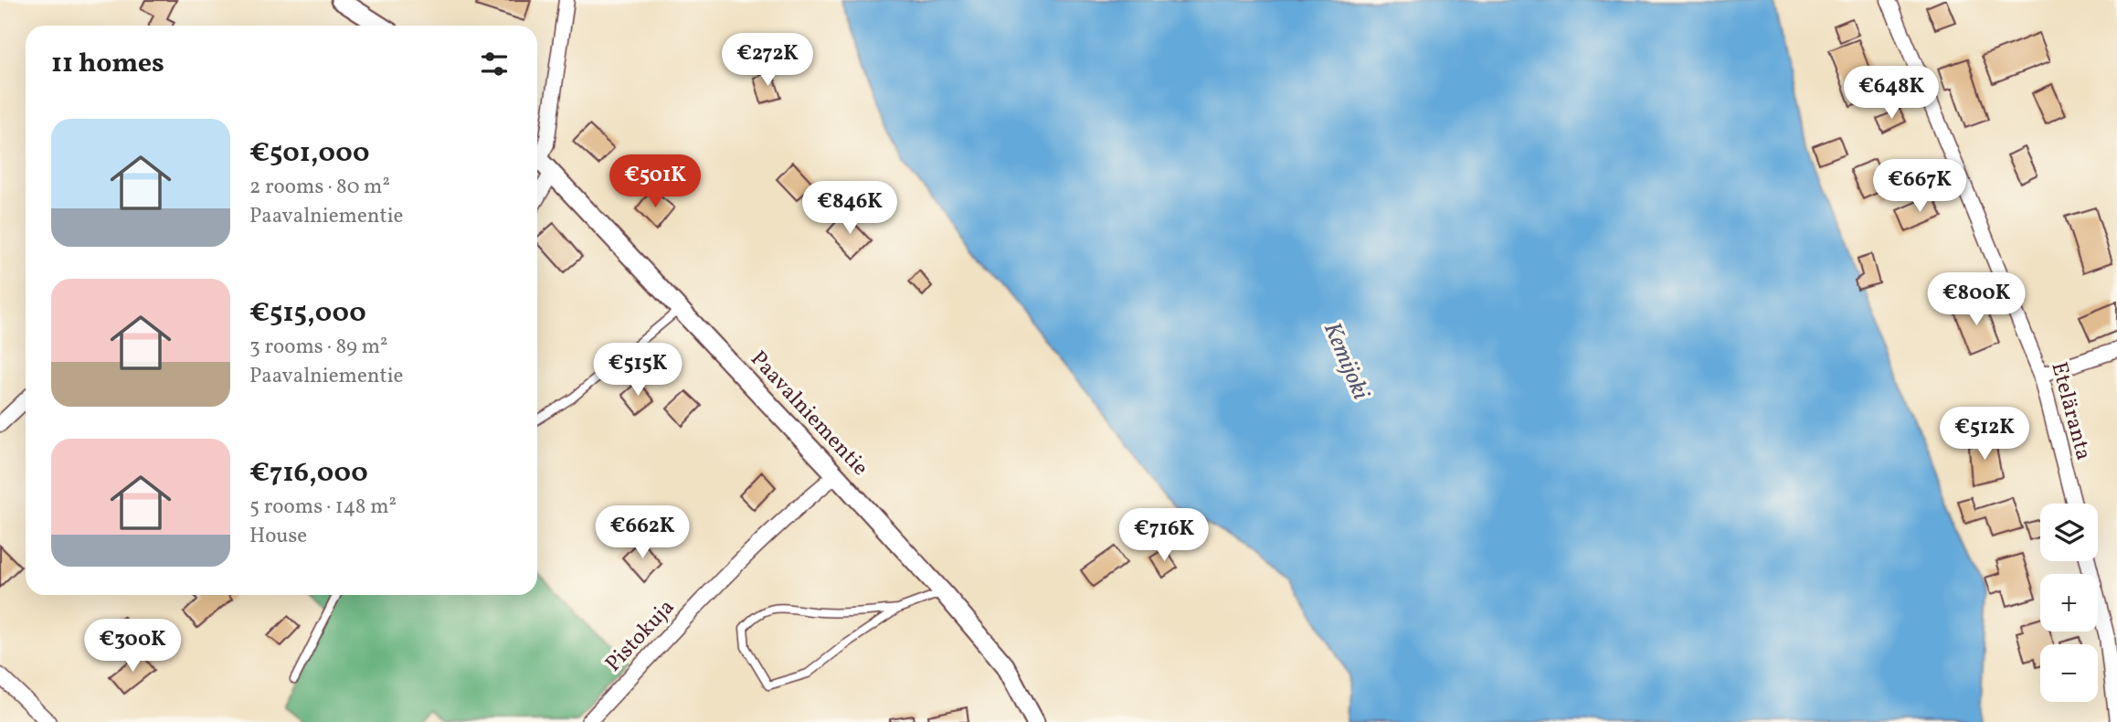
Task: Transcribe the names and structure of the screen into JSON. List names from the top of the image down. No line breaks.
{"streets":{"street":["Eteläranta","Paavalniementie","Pistokuja"]},"crossings":[["Paavalniementie","Pistokuja"]],"water":["Kemijoki"],"page":{"heading":"11 homes","price":["€272K","€648K","€501K","€667K","€846K","€800K","€515K","€512K","€662K","€716K","€300K"],"list":[{"name":"€501,000","note":"2 rooms · 80 m² · Paavalniementie"},{"name":"€515,000","note":"3 rooms · 89 m² · Paavalniementie"},{"name":"€716,000","note":"5 rooms · 148 m² · House"}],"map_buttons":["+","−"]}}
